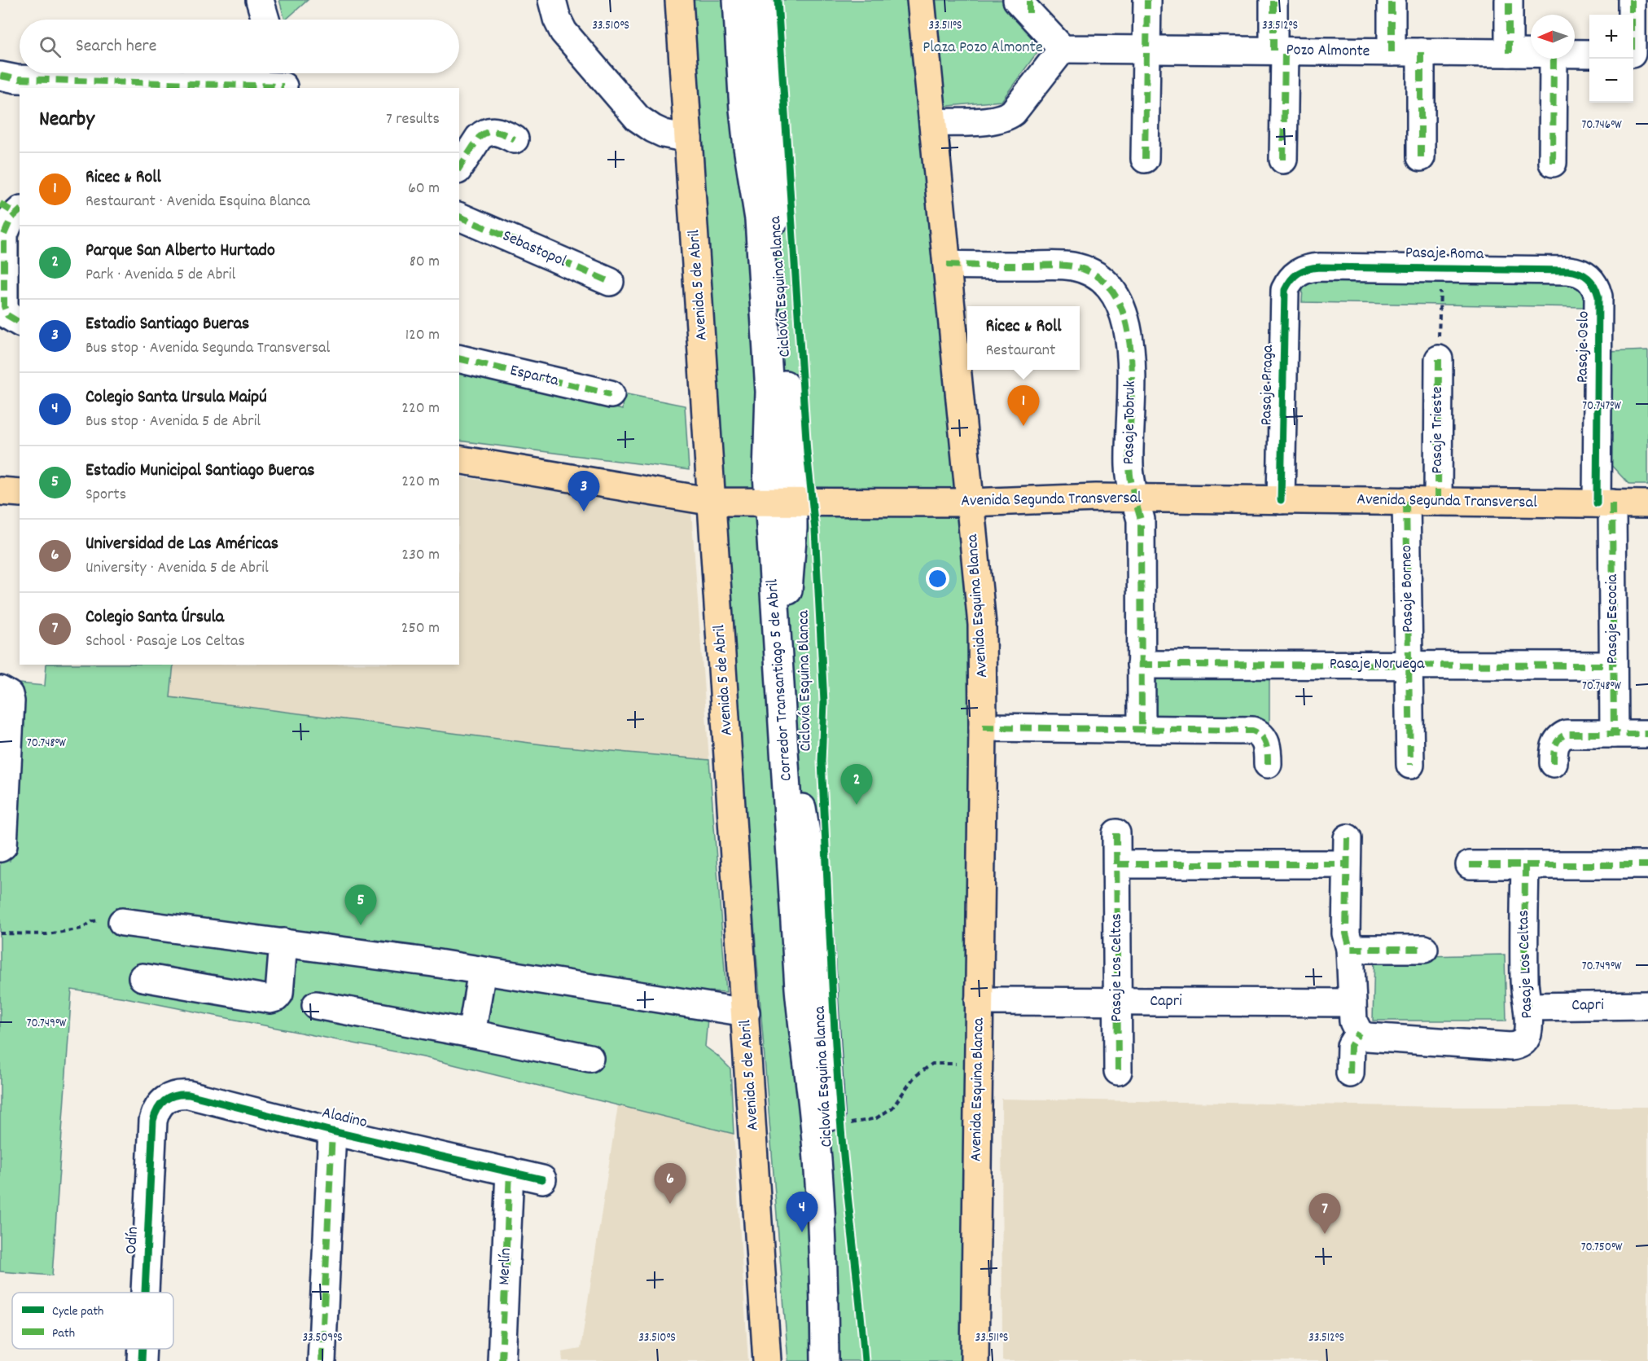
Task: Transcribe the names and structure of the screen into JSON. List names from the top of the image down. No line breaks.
{"streets":{"main road":["Avenida 5 de Abril","Avenida Segunda Transversal","Avenida Esquina Blanca"],"street":["Pozo Almonte","Sebastopol","Pasaje Roma","Pasaje Oslo","Esparta","Pasaje Praga","Pasaje Tobruk","Pasaje Trieste","Pasaje Borneo","Pasaje Escocia","Pasaje Noruega","Corredor Transantiago 5 de Abril","Pasaje Los Celtas","Capri","Aladino","Odín","Merlín"],"cycle path":["Ciclovía Esquina Blanca"]},"crossings":[["Pasaje Roma","Pasaje Oslo"],["Pasaje Roma","Pasaje Praga"],["Avenida 5 de Abril","Avenida Segunda Transversal"],["Pasaje Oslo","Avenida Segunda Transversal"],["Pasaje Oslo","Pasaje Escocia"],["Pasaje Praga","Avenida Segunda Transversal"],["Pasaje Tobruk","Avenida Segunda Transversal"],["Pasaje Tobruk","Avenida Esquina Blanca"],["Pasaje Tobruk","Pasaje Noruega"],["Pasaje Trieste","Avenida Segunda Transversal"],["Avenida Segunda Transversal","Pasaje Borneo"],["Avenida Segunda Transversal","Avenida Esquina Blanca"],["Avenida Segunda Transversal","Pasaje Escocia"],["Avenida Segunda Transversal","Corredor Transantiago 5 de Abril"],["Pasaje Borneo","Pasaje Noruega"],["Avenida Esquina Blanca","Capri"],["Pasaje Escocia","Pasaje Noruega"],["Pasaje Los Celtas","Capri"],["Aladino","Odín"],["Aladino","Merlín"]],"parks":["Plaza Pozo Almonte"],"legend":["Cycle path","Path"],"north":"left","page":{"map_buttons":["+","−"],"search":"Search here","heading":["Nearby","7 results"],"list":[{"mark":"1","name":"Ricec & Roll","note":"Restaurant · Avenida Esquina Blanca","value":"60 m"},{"mark":"2","name":"Parque San Alberto Hurtado","note":"Park · Avenida 5 de Abril","value":"80 m"},{"mark":"3","name":"Estadio Santiago Bueras","note":"Bus stop · Avenida Segunda Transversal","value":"120 m"},{"mark":"4","name":"Colegio Santa Ursula Maipú","note":"Bus stop · Avenida 5 de Abril","value":"220 m"},{"mark":"5","name":"Estadio Municipal Santiago Bueras","note":"Sports","value":"220 m"},{"mark":"6","name":"Universidad de Las Américas","note":"University · Avenida 5 de Abril","value":"230 m"},{"mark":"7","name":"Colegio Santa Úrsula","note":"School · Pasaje Los Celtas","value":"250 m"}],"popup":["Ricec & Roll","Restaurant"],"pins":["1","3","2","5","6","4","7"]},"coordinates":["33.510°S","33.511°S","33.512°S","70.746°W","70.747°W","70.748°W","70.749°W","70.750°W","33.509°S"]}
